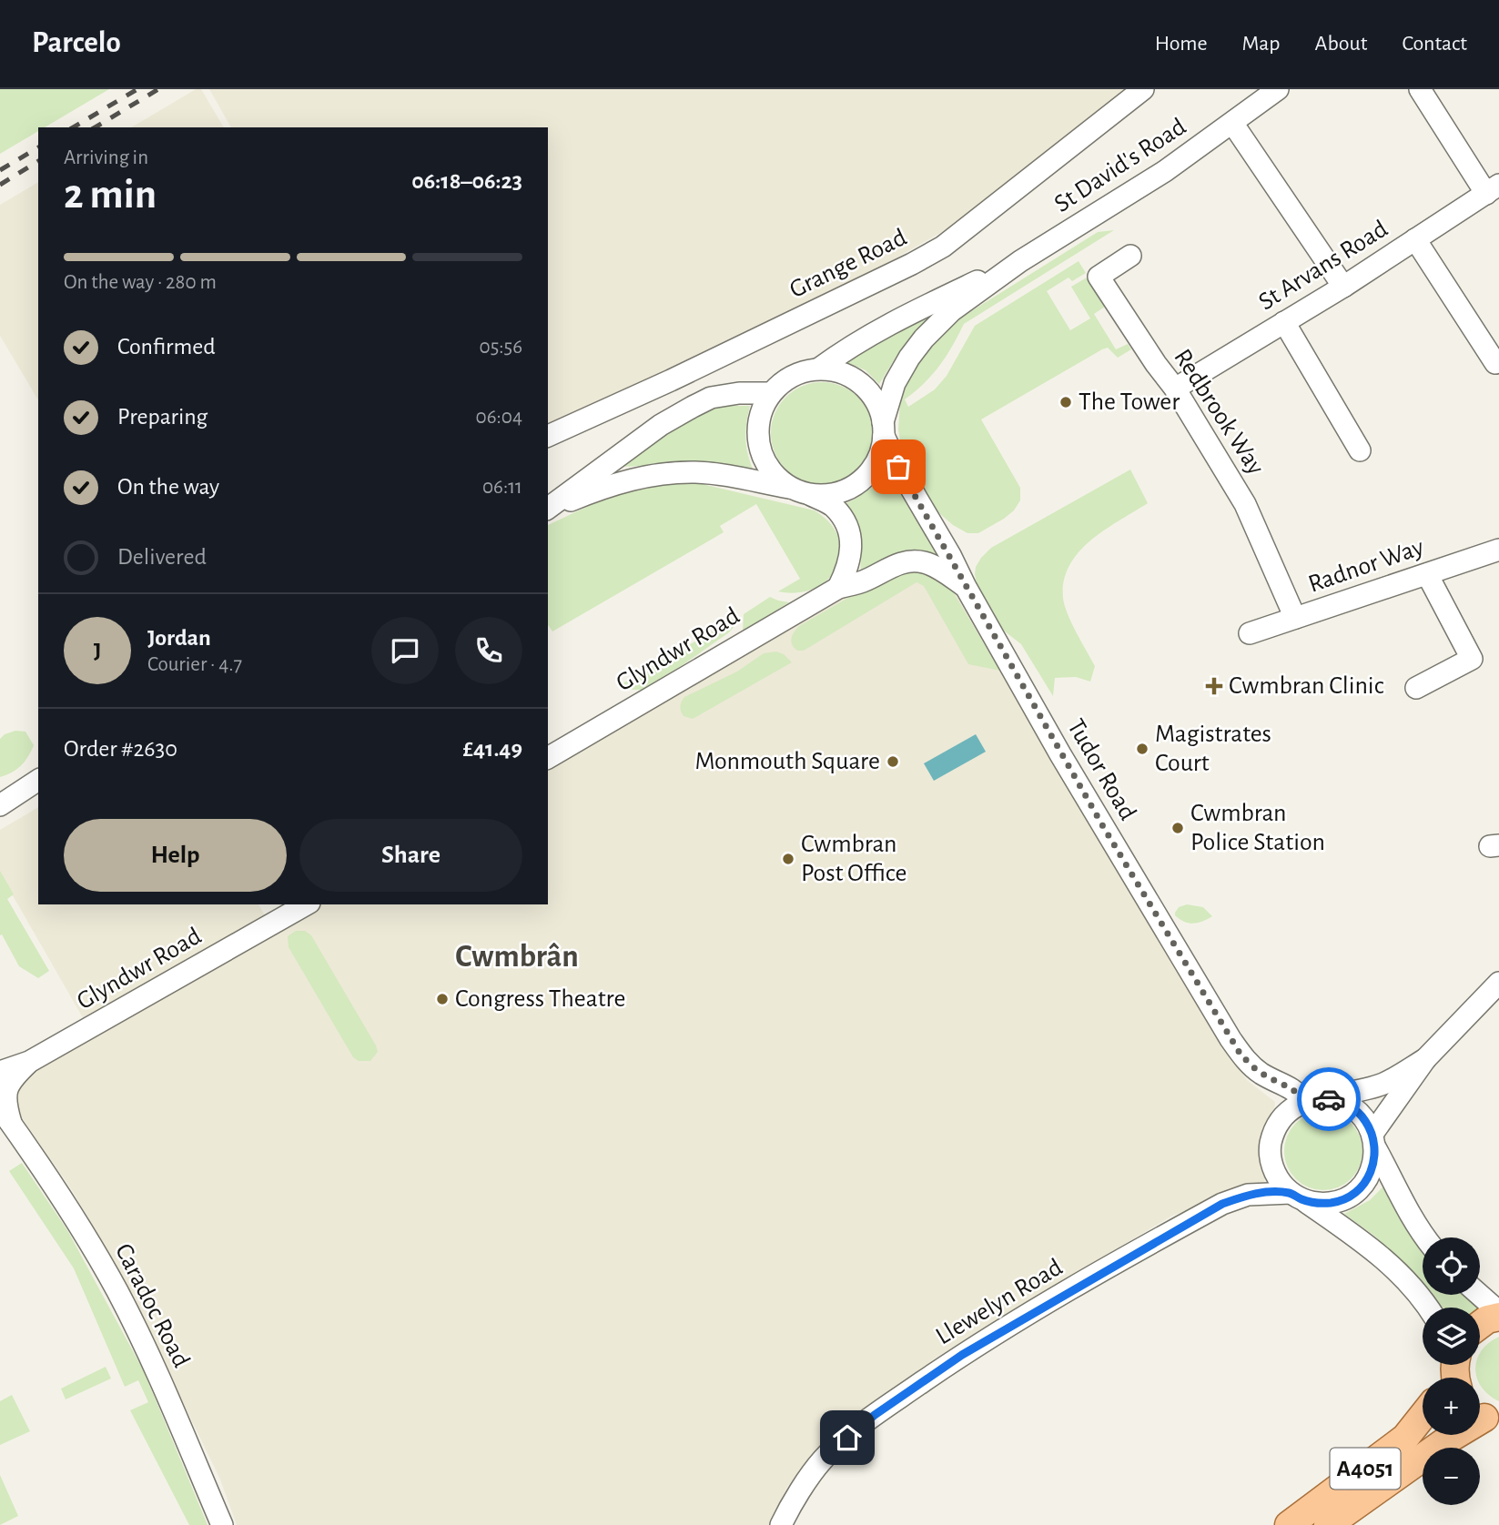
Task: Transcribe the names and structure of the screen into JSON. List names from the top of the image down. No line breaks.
{"streets":{"main road":["A4051"],"street":["St David's Road","Grange Road","St Arvans Road","Redbrook Way","Radnor Way","Glyndwr Road","Tudor Road","Llewelyn Road","Caradoc Road"]},"crossings":[["St David's Road","Tudor Road"],["St Arvans Road","Redbrook Way"],["Redbrook Way","Radnor Way"],["Glyndwr Road","Tudor Road"],["Glyndwr Road","Caradoc Road"],["Tudor Road","Llewelyn Road"]],"districts":["Cwmbrân"],"places":{"other":["The Tower","Magistrates Court","Monmouth Square","Cwmbran Police Station","Cwmbran Post Office","Congress Theatre"],"health":["Cwmbran Clinic"]},"page":{"header":"Parcelo","nav":["Home","Map","About","Contact"],"heading":["2 min","Arriving in","06:18–06:23"],"panel":["Jordan","Courier · 4.7","Order #2630","£41.49"],"bar":"On the way · 280 m","list":[["Confirmed","05:56"],["Preparing","06:04"],["On the way","06:11"],"Delivered"],"round":"J","buttons":["Help","Share"],"map_buttons":["+","−"]}}
